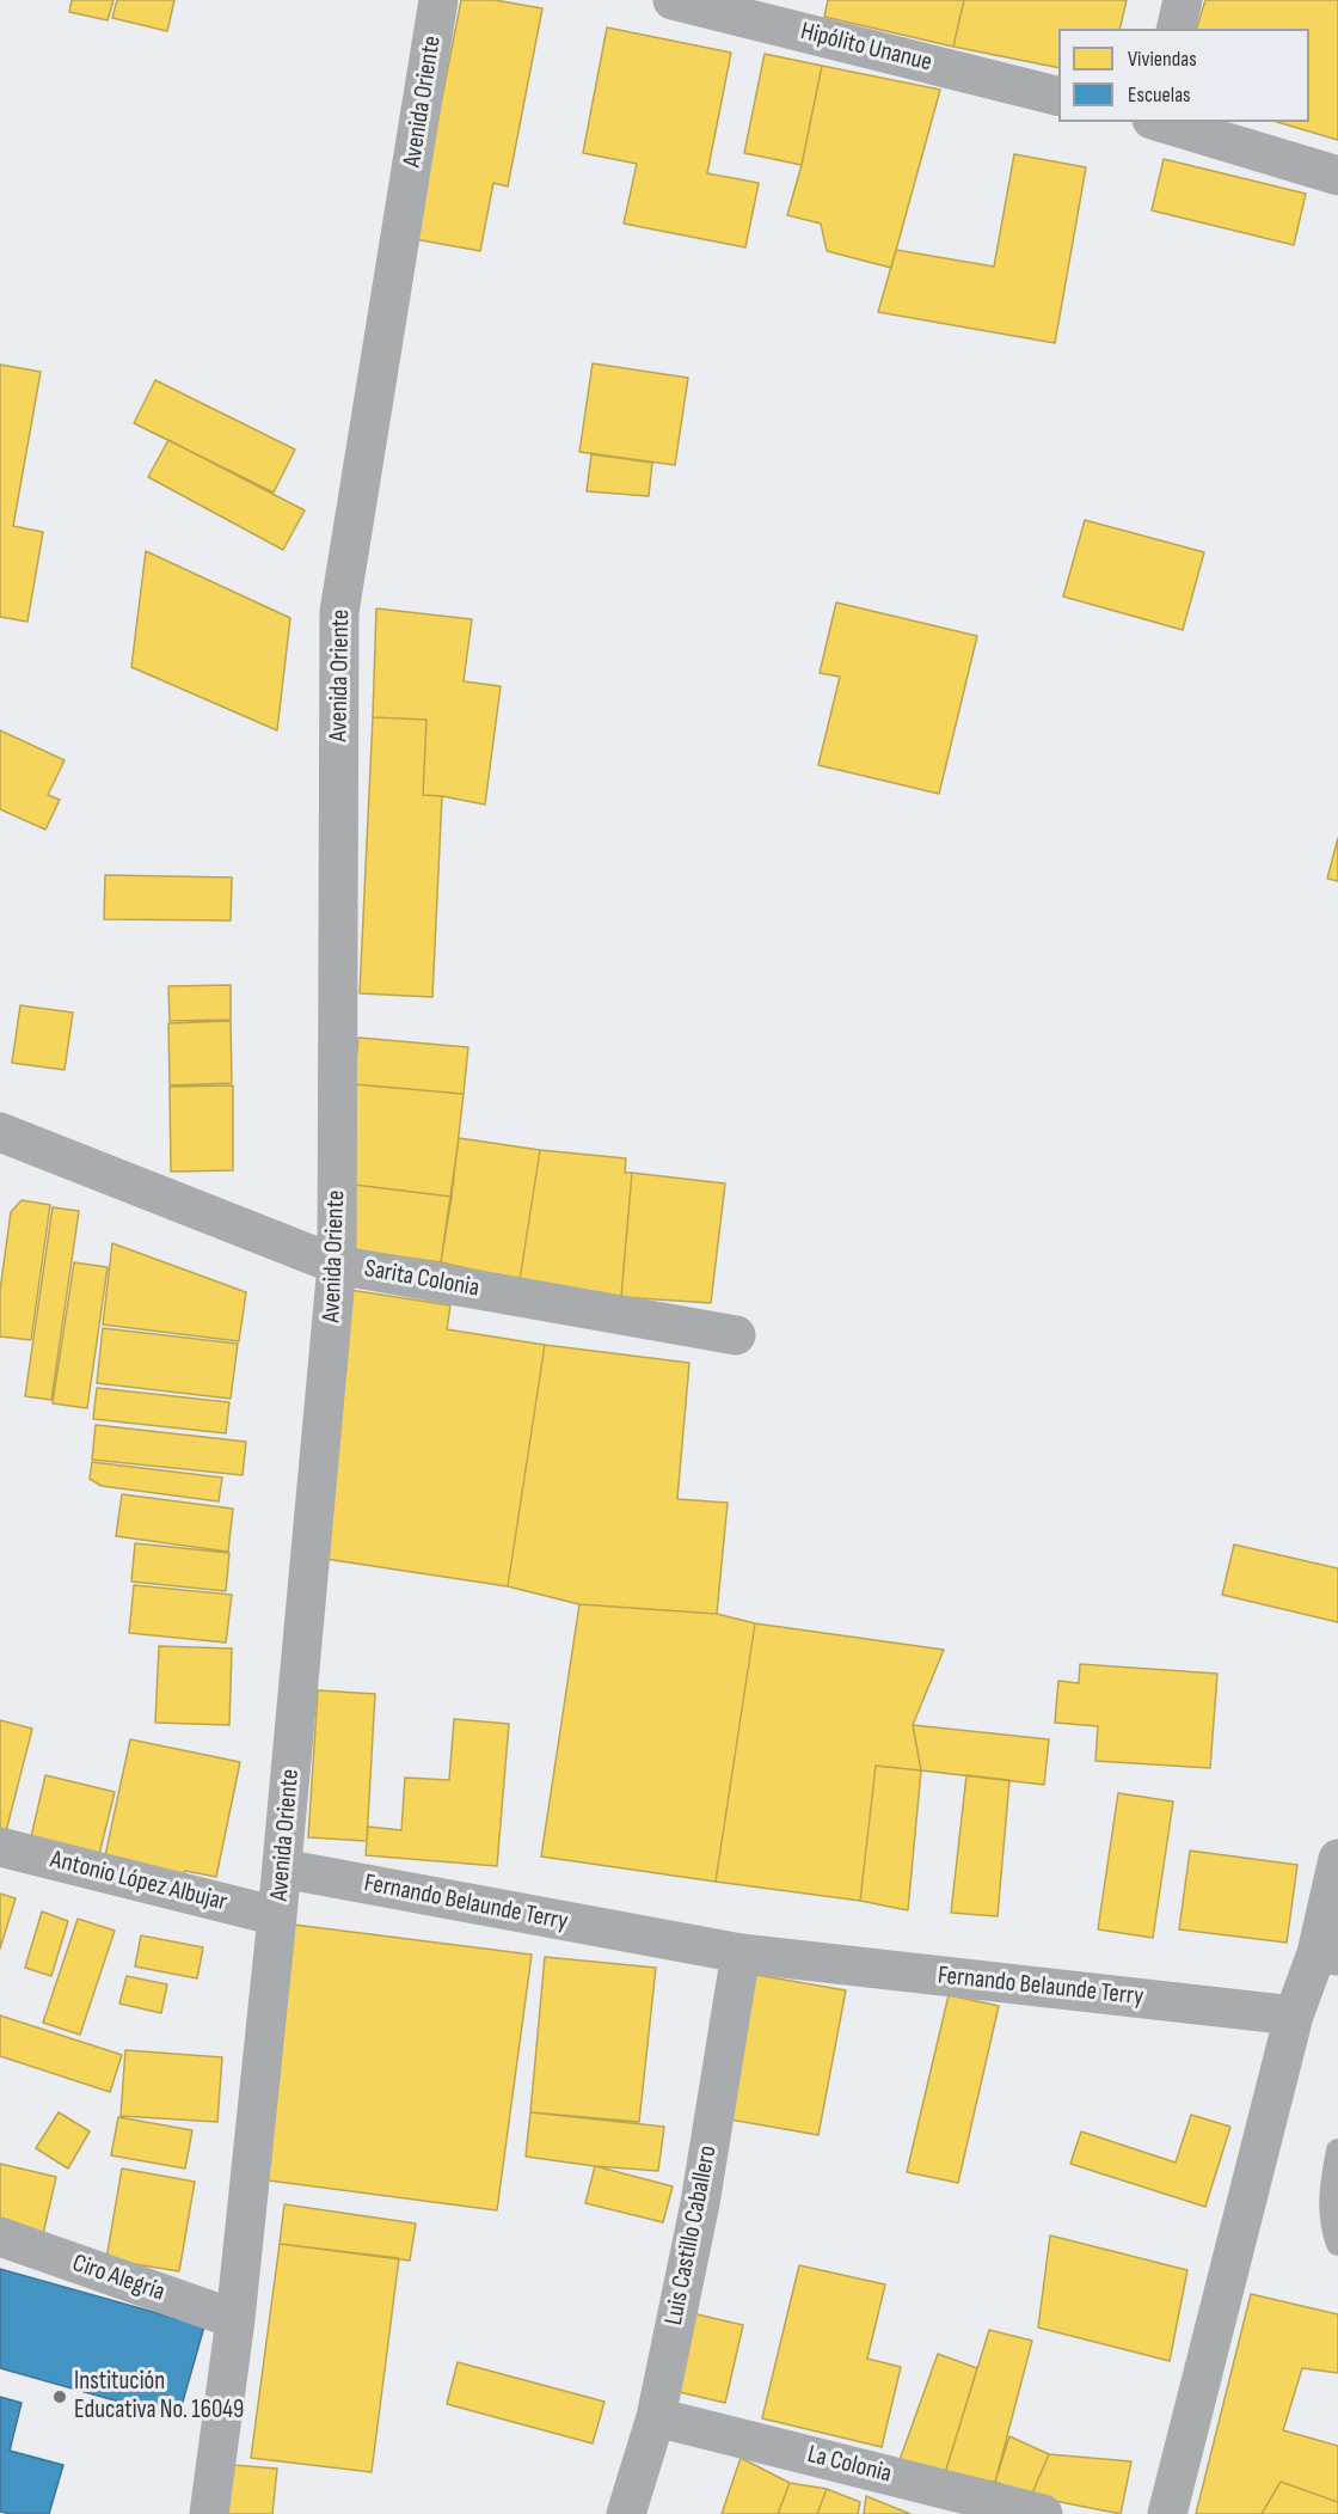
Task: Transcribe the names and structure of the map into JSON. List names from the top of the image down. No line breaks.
{"streets":{"street":["Hipólito Unanue","Avenida Oriente","Sarita Colonia","Antonio López Albujar","Fernando Belaunde Terry","Luis Castillo Caballero","Ciro Alegría","La Colonia"]},"crossings":[["Avenida Oriente","Sarita Colonia"],["Avenida Oriente","Antonio López Albujar"],["Avenida Oriente","Fernando Belaunde Terry"],["Avenida Oriente","Ciro Alegría"],["Fernando Belaunde Terry","Luis Castillo Caballero"],["Luis Castillo Caballero","La Colonia"]],"places":["Institución Educativa No. 16049"],"legend":["Viviendas","Escuelas"]}
